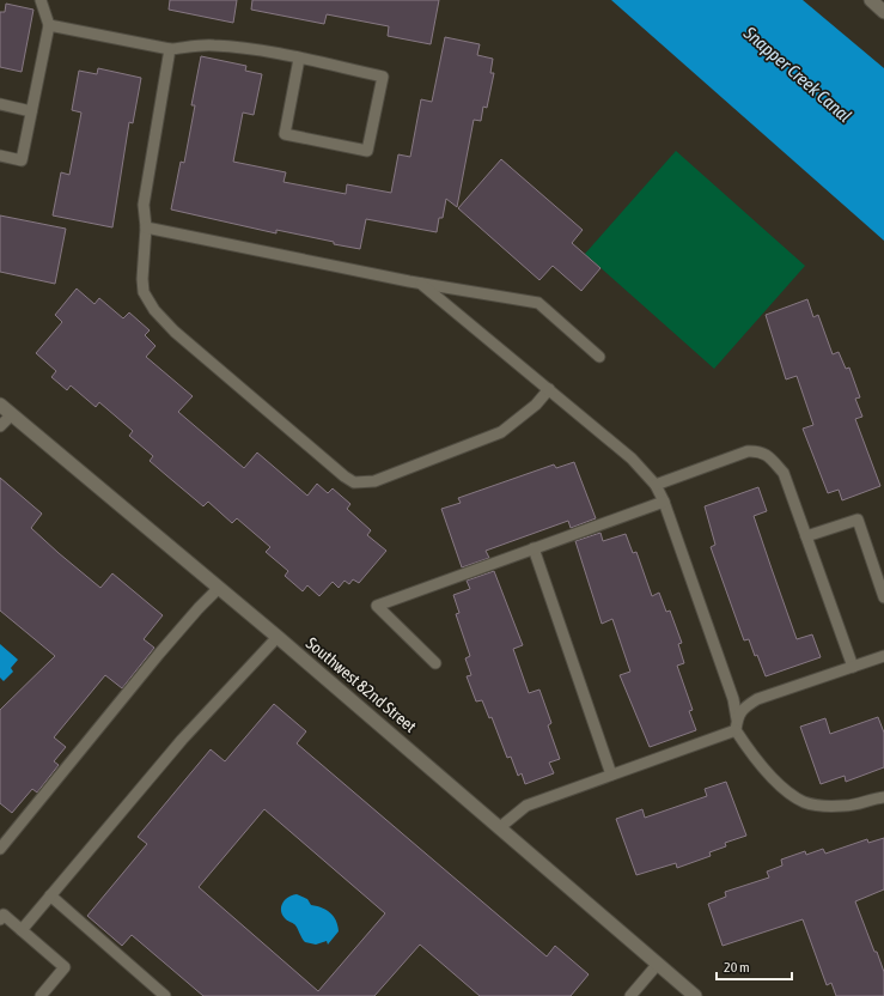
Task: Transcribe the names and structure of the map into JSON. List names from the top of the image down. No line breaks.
{"streets":{"street":["Southwest 82nd Street"]},"water":["Snapper Creek Canal"],"scale_bar":"20 m"}
